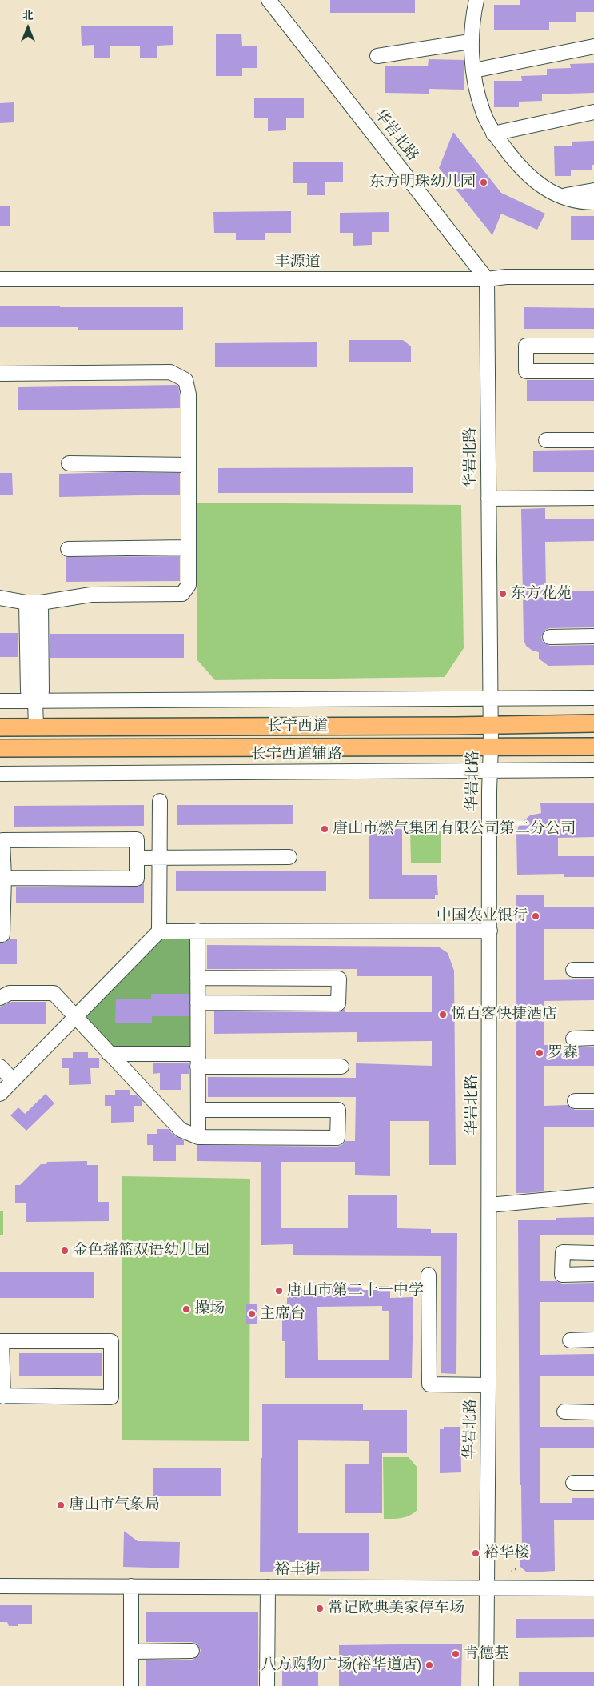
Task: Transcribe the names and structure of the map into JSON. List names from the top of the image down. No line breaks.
{"streets":{"main road":["长宁西道"],"street":["华岩北路","丰源道","长宁西道辅路","裕丰街"]},"crossings":[["华岩北路","丰源道"],["华岩北路","长宁西道"],["华岩北路","长宁西道辅路"],["华岩北路","裕丰街"]],"places":["东方明珠幼儿园","东方花苑","唐山市燃气集团有限公司第二分公司","中国农业银行","悦百客快捷酒店","罗森","金色摇篮双语幼儿园","唐山市第二十一中学","操场","主席台","唐山市气象局","裕华楼","常记欧典美家停车场","肯德基","八方购物广场(裕华道店)"],"north":"top"}
